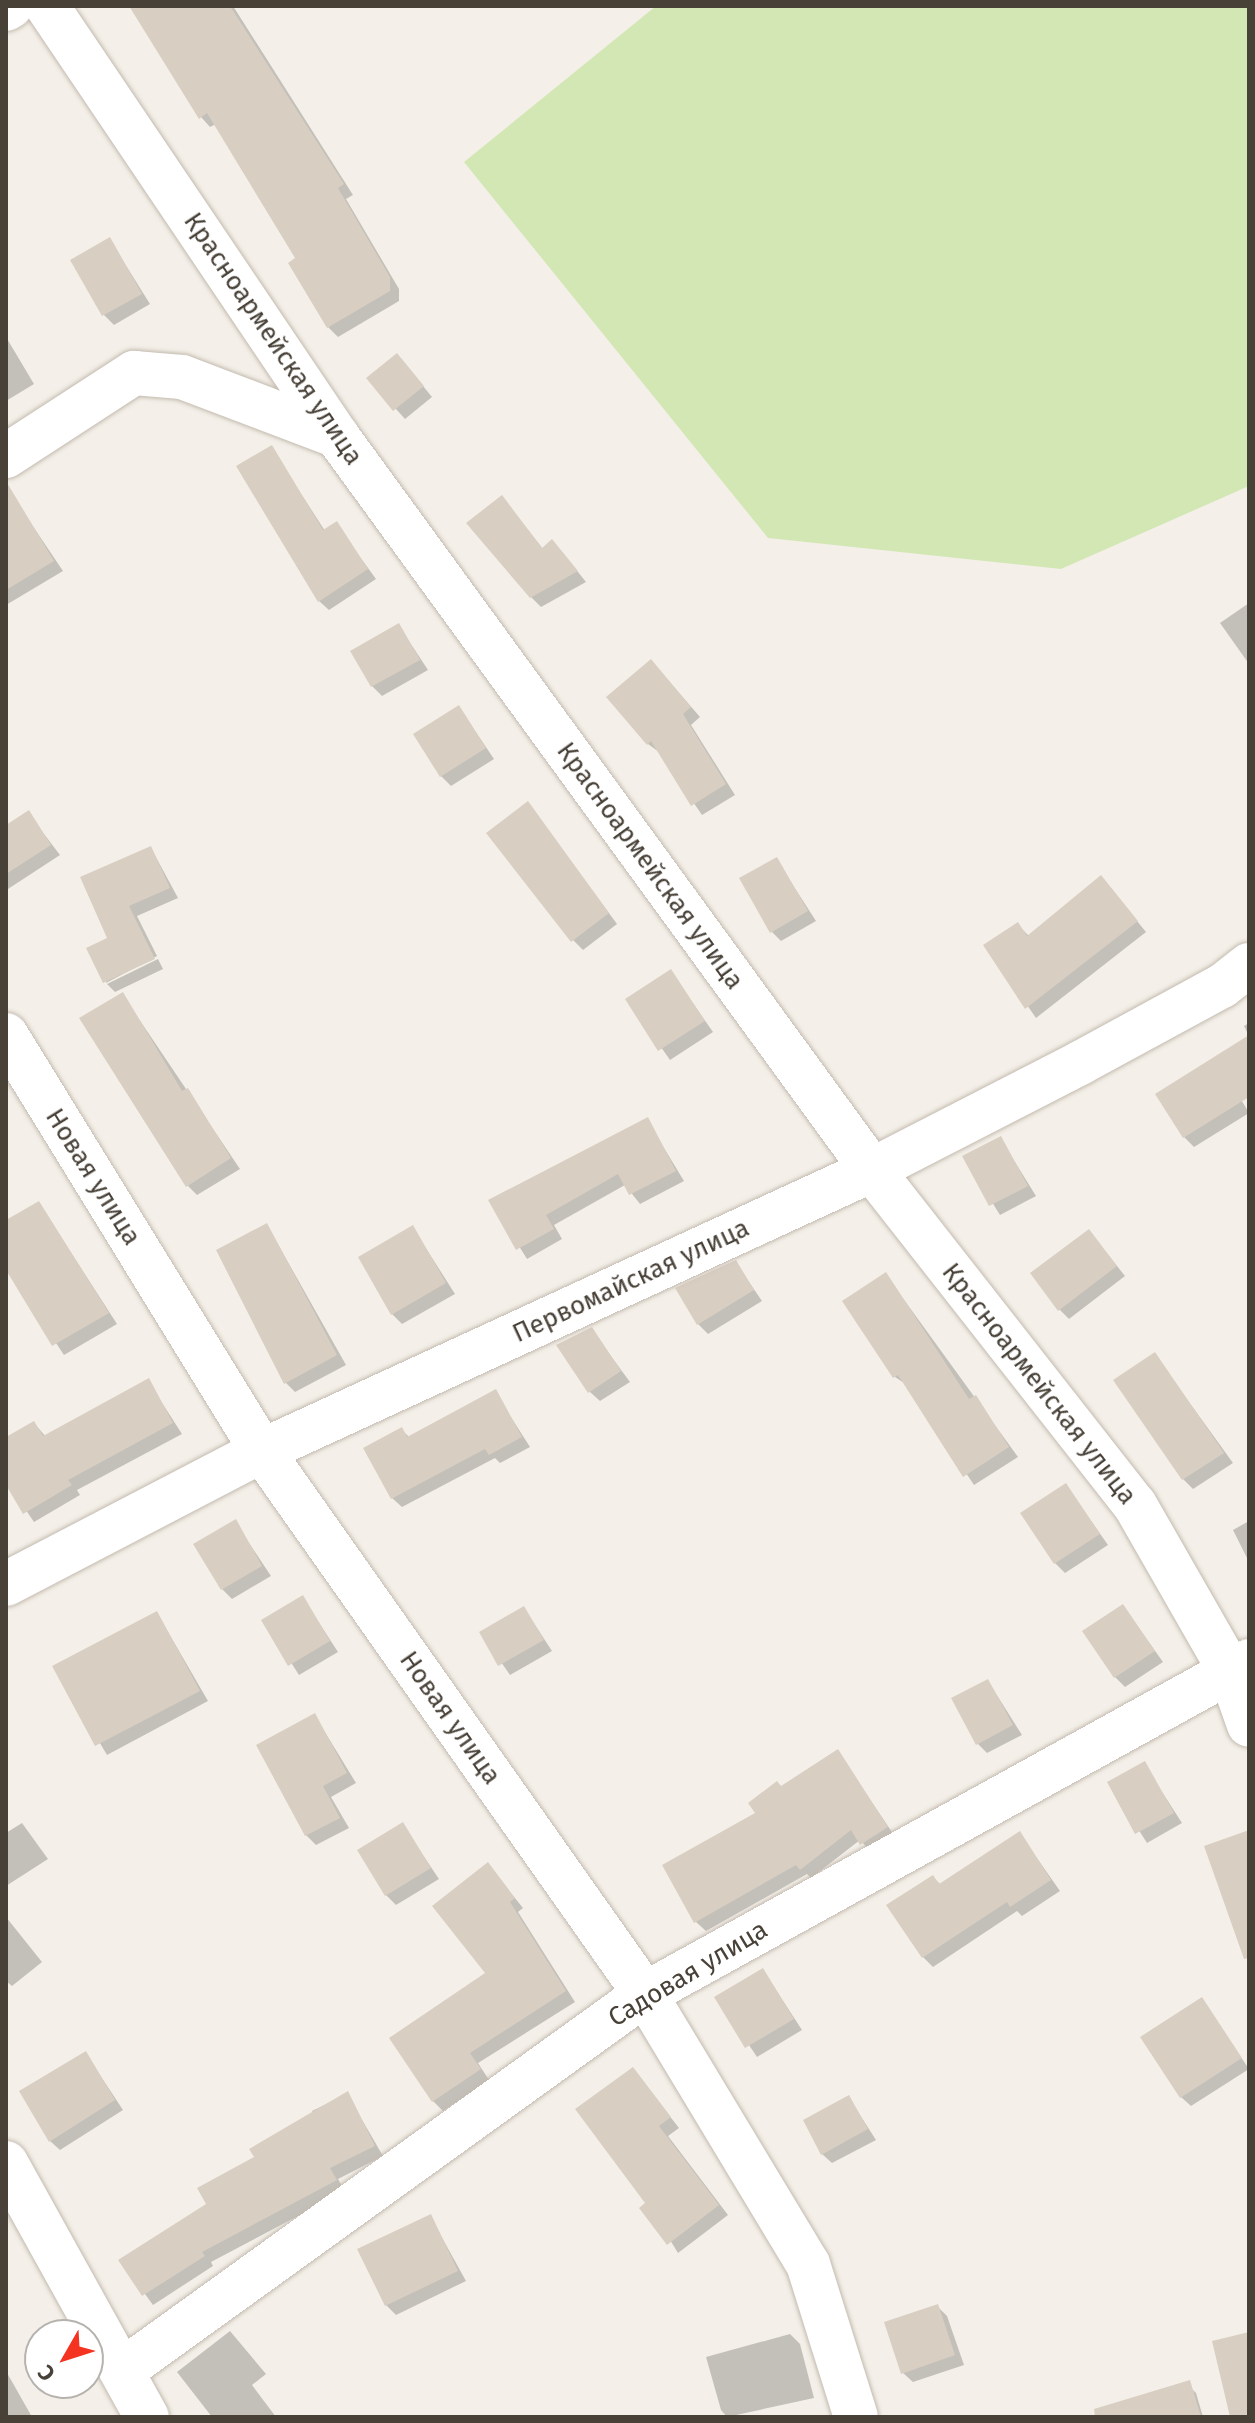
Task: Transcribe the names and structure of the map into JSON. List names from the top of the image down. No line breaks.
{"streets":{"street":["Красноармейская улица","Новая улица","Первомайская улица","Садовая улица"]},"crossings":[["Красноармейская улица","Первомайская улица"],["Красноармейская улица","Садовая улица"],["Новая улица","Первомайская улица"],["Новая улица","Садовая улица"]],"north":"bottom left"}
